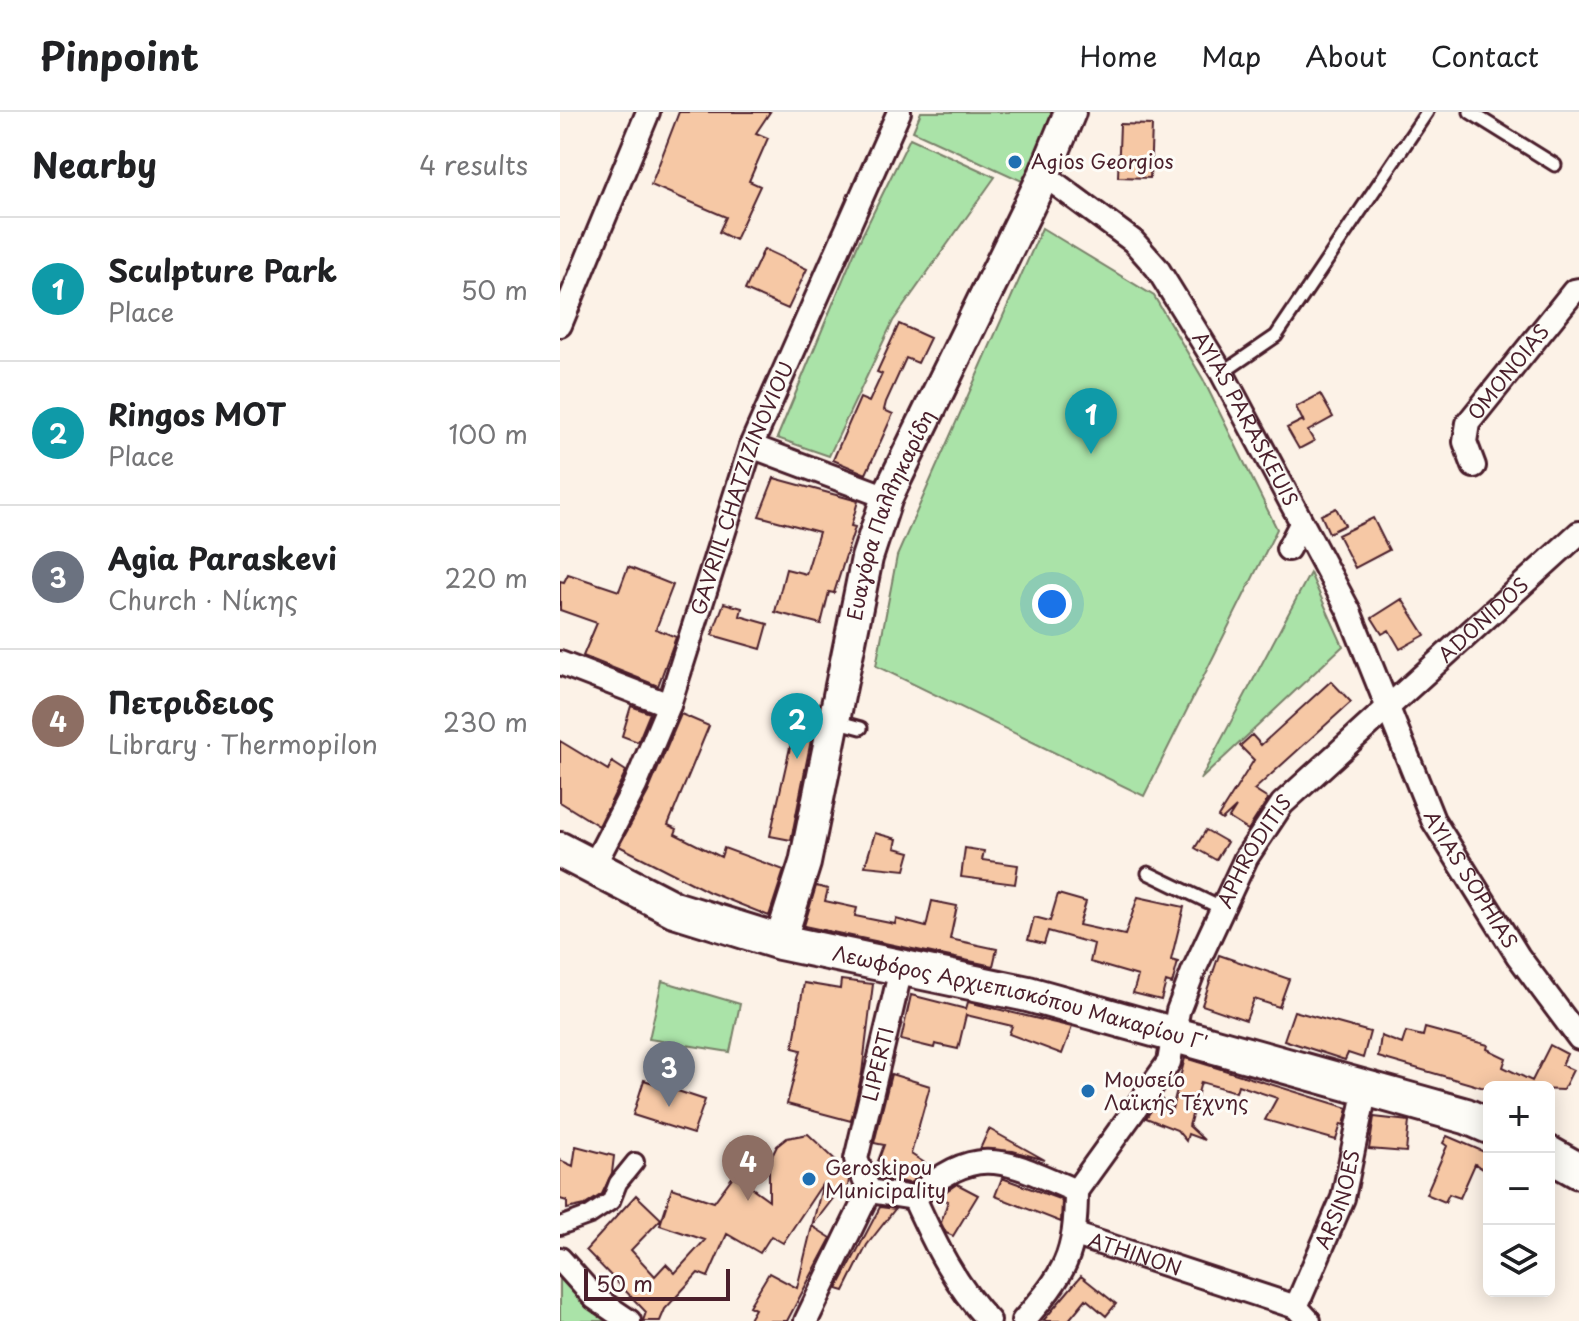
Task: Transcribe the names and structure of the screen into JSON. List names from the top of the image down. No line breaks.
{"streets":{"main road":["Ευαγόρα Παλληκαρίδη","Λεωφόρος Αρχιεπισκόπου Μακαρίου Γ'"],"street":["OMONOIAS","AYIAS PARASKEUIS","GAVRIIL CHATZIZINOVIOU","ADONIDOS","APHRODITIS","AYIAS SOPHIAS","LIPERTI","ARSINOES","ATHINON"]},"crossings":[["AYIAS PARASKEUIS","Ευαγόρα Παλληκαρίδη"],["AYIAS PARASKEUIS","ADONIDOS"],["AYIAS PARASKEUIS","APHRODITIS"],["AYIAS PARASKEUIS","AYIAS SOPHIAS"],["GAVRIIL CHATZIZINOVIOU","Λεωφόρος Αρχιεπισκόπου Μακαρίου Γ'"],["Ευαγόρα Παλληκαρίδη","Λεωφόρος Αρχιεπισκόπου Μακαρίου Γ'"],["ADONIDOS","APHRODITIS"],["ADONIDOS","AYIAS SOPHIAS"],["APHRODITIS","AYIAS SOPHIAS"],["APHRODITIS","Λεωφόρος Αρχιεπισκόπου Μακαρίου Γ'"],["APHRODITIS","ATHINON"],["Λεωφόρος Αρχιεπισκόπου Μακαρίου Γ'","LIPERTI"],["Λεωφόρος Αρχιεπισκόπου Μακαρίου Γ'","ARSINOES"],["ARSINOES","ATHINON"]],"places":["Agios Georgios","Μουσείο Λαϊκής Τέχνης","Geroskipou Municipality"],"scale_bar":"50 m","page":{"header":"Pinpoint","nav":["Home","Map","About","Contact"],"heading":["Nearby","4 results"],"list":[{"mark":"1","name":"Sculpture Park","note":"Place","value":"50 m"},{"mark":"2","name":"Ringos MOT","note":"Place","value":"100 m"},{"mark":"3","name":"Agia Paraskevi","note":"Church · Νίκης","value":"220 m"},{"mark":"4","name":"Πετριδειος","note":"Library · Thermopilon","value":"230 m"}],"pins":["1","2","3","4"],"map_buttons":["+","−"],"scale":"50 m"}}
